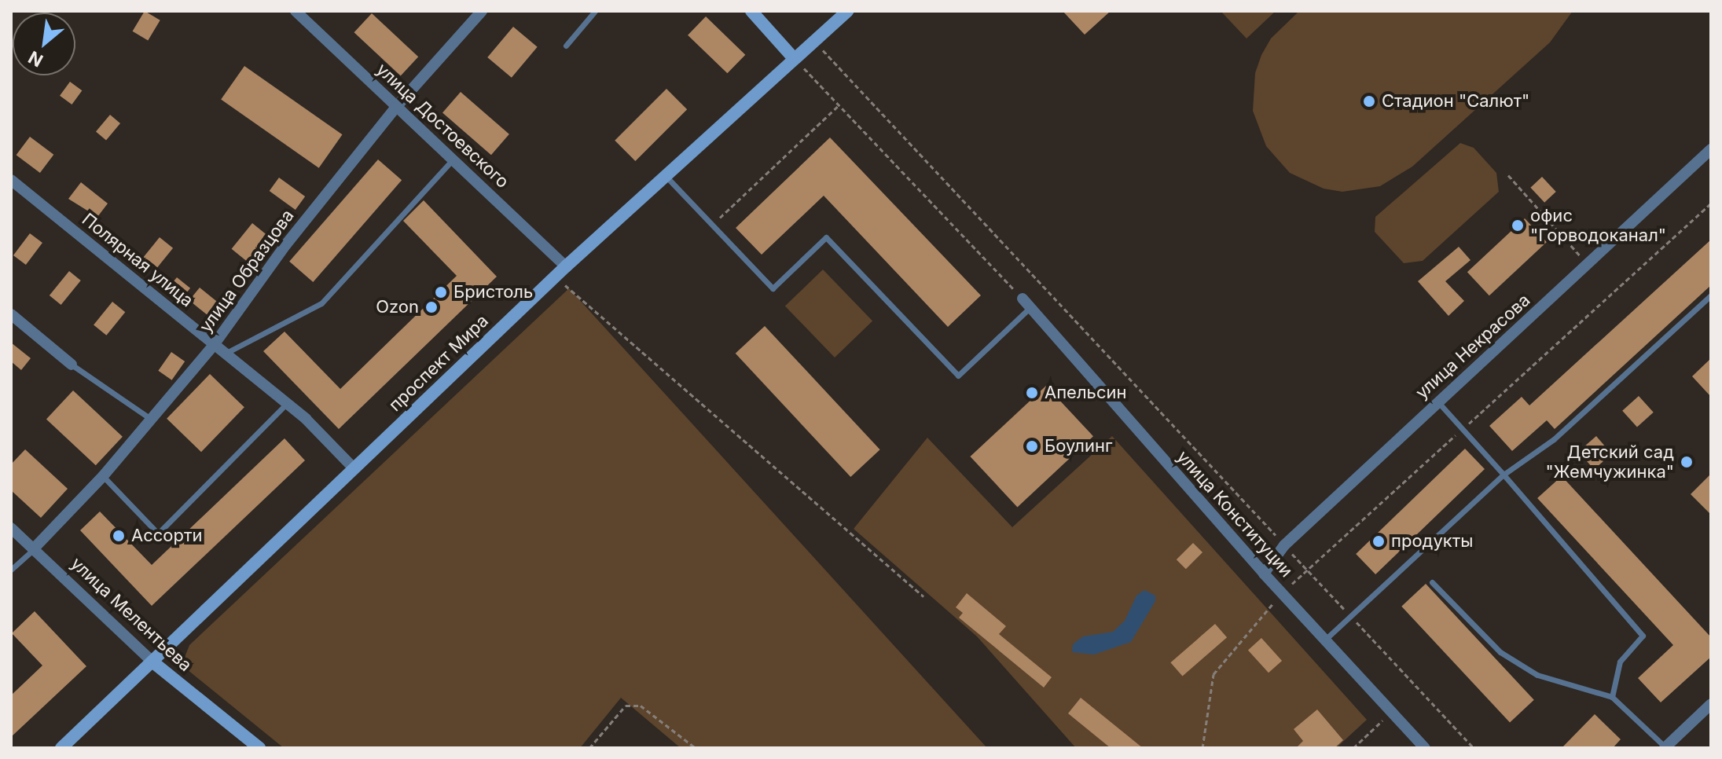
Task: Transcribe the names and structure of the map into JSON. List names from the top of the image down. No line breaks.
{"streets":{"street":["улица Достоевского","Полярная улица","улица Образцова","улица Некрасова","проспект Мира","улица Конституции","улица Мелентьева"]},"crossings":[["улица Достоевского","улица Образцова"],["улица Достоевского","проспект Мира"],["Полярная улица","улица Образцова"],["Полярная улица","проспект Мира"],["улица Образцова","улица Мелентьева"],["улица Некрасова","улица Конституции"],["проспект Мира","улица Мелентьева"]],"places":["Стадион \"Салют\"","офис \"Горводоканал\"","Бристоль","Ozon","Апельсин","Боулинг","Детский сад \"Жемчужинка\"","Ассорти","продукты"],"north":"bottom left"}
